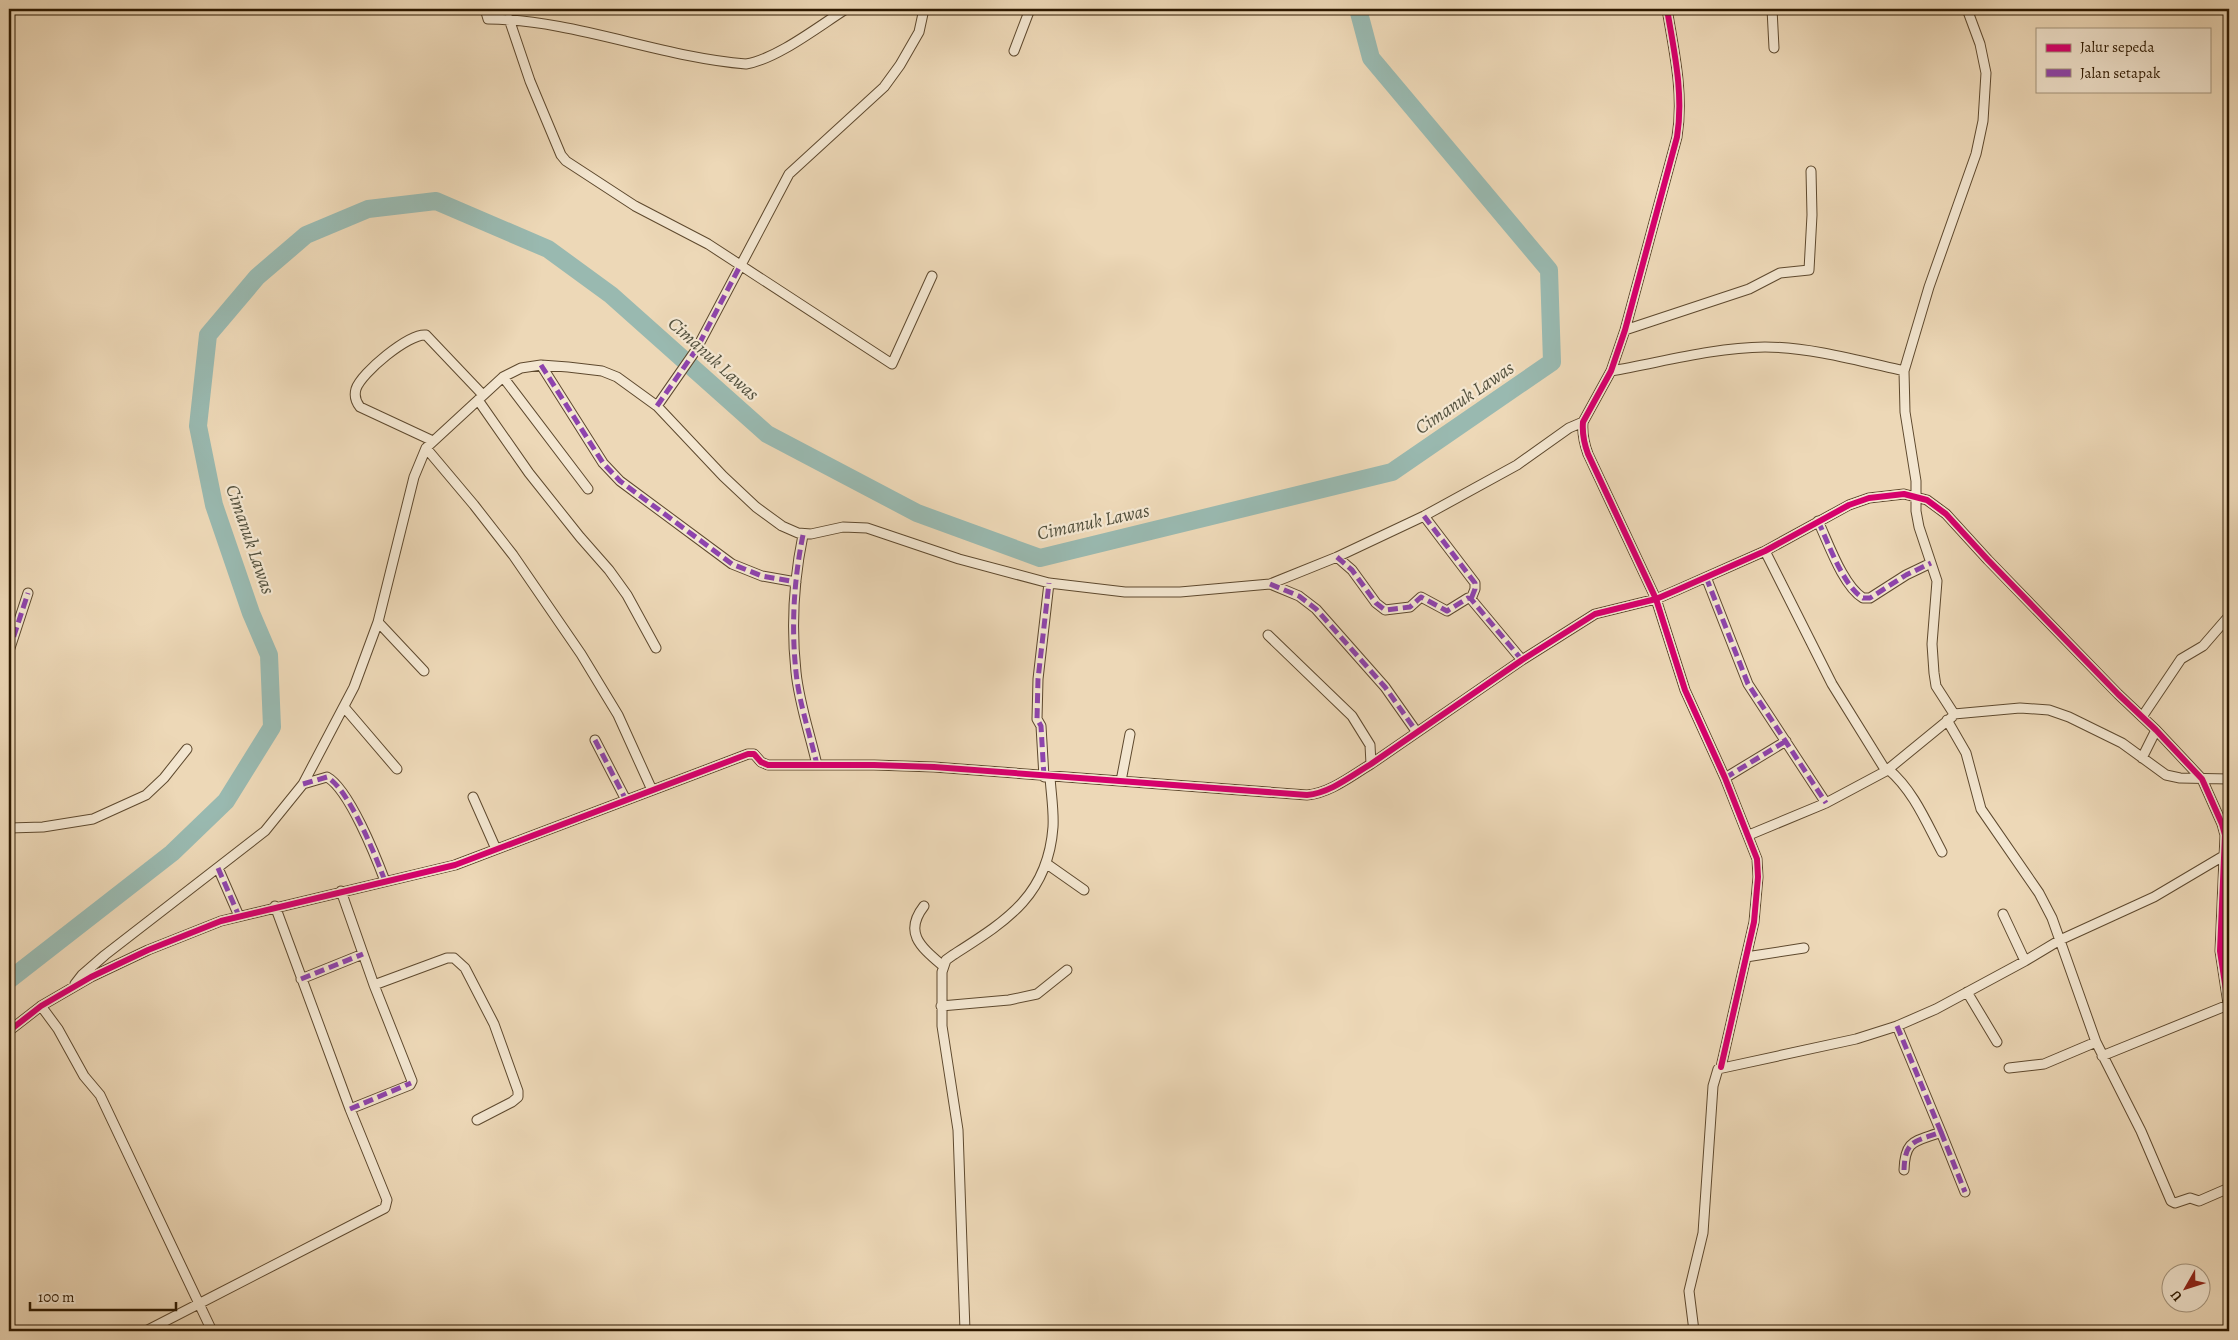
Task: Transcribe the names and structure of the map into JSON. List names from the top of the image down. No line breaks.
{"water":["Cimanuk Lawas"],"legend":["Jalur sepeda","Jalan setapak"],"scale_bar":"100 m","north":"bottom left"}
